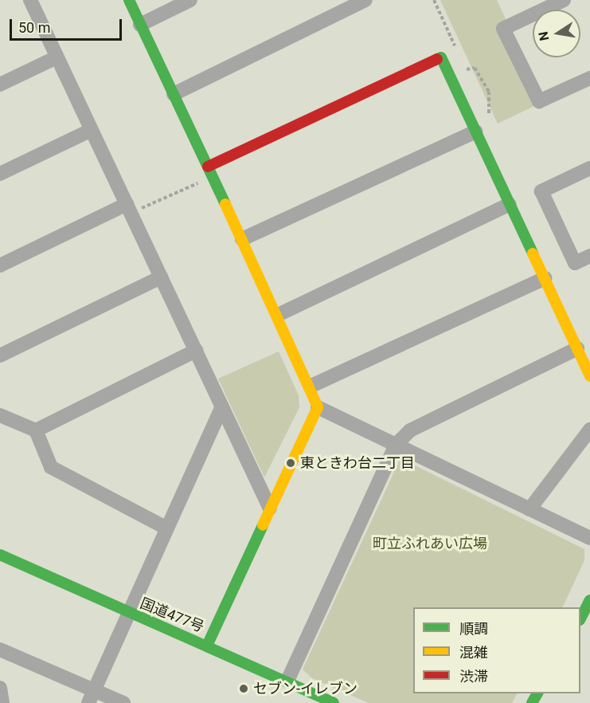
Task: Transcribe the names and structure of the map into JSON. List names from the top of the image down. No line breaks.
{"streets":{"main road":["国道477号"]},"parks":["町立ふれあい広場"],"places":["東ときわ台二丁目","セブン-イレブン"],"legend":["順調","混雑","渋滞"],"scale_bar":"50 m","north":"left"}
